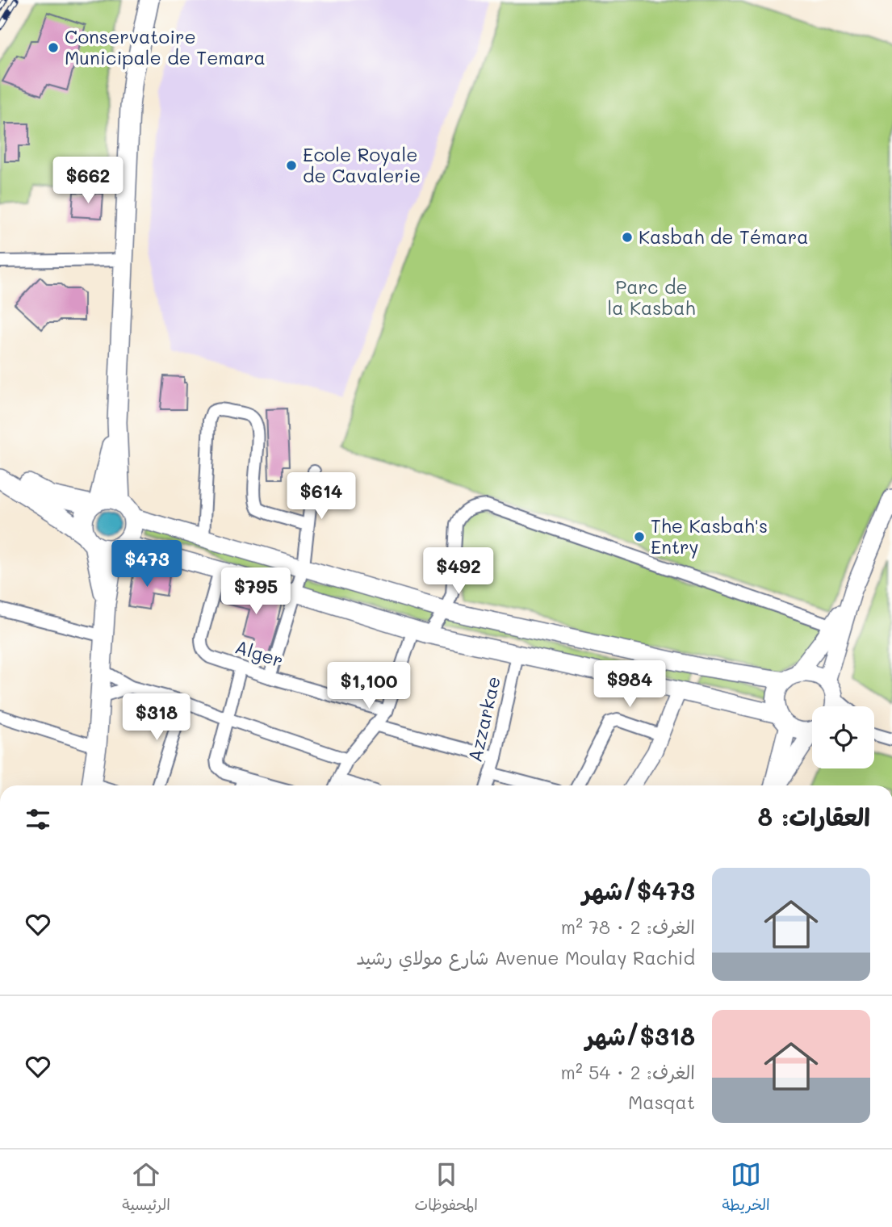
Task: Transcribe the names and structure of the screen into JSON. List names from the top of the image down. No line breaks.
{"streets":{"street":["Alger","Azzarkae"]},"parks":["Parc de la Kasbah"],"places":["Conservatoire Municipale de Temara","Ecole Royale de Cavalerie","Kasbah de Témara","The Kasbah's Entry"],"page":{"price":["$662","$614","$473","$492","$795","$984","$1,100","$318"],"heading":"العقارات: 8","list":[{"name":"$473/شهر","note":"الغرف: 2 · 78 m² · Avenue Moulay Rachid شارع مولاي رشيد"},{"name":"$318/شهر","note":"الغرف: 2 · 54 m² · Masqat"}],"tabs":["الخريطة","المحفوظات","الرئيسية"]}}
